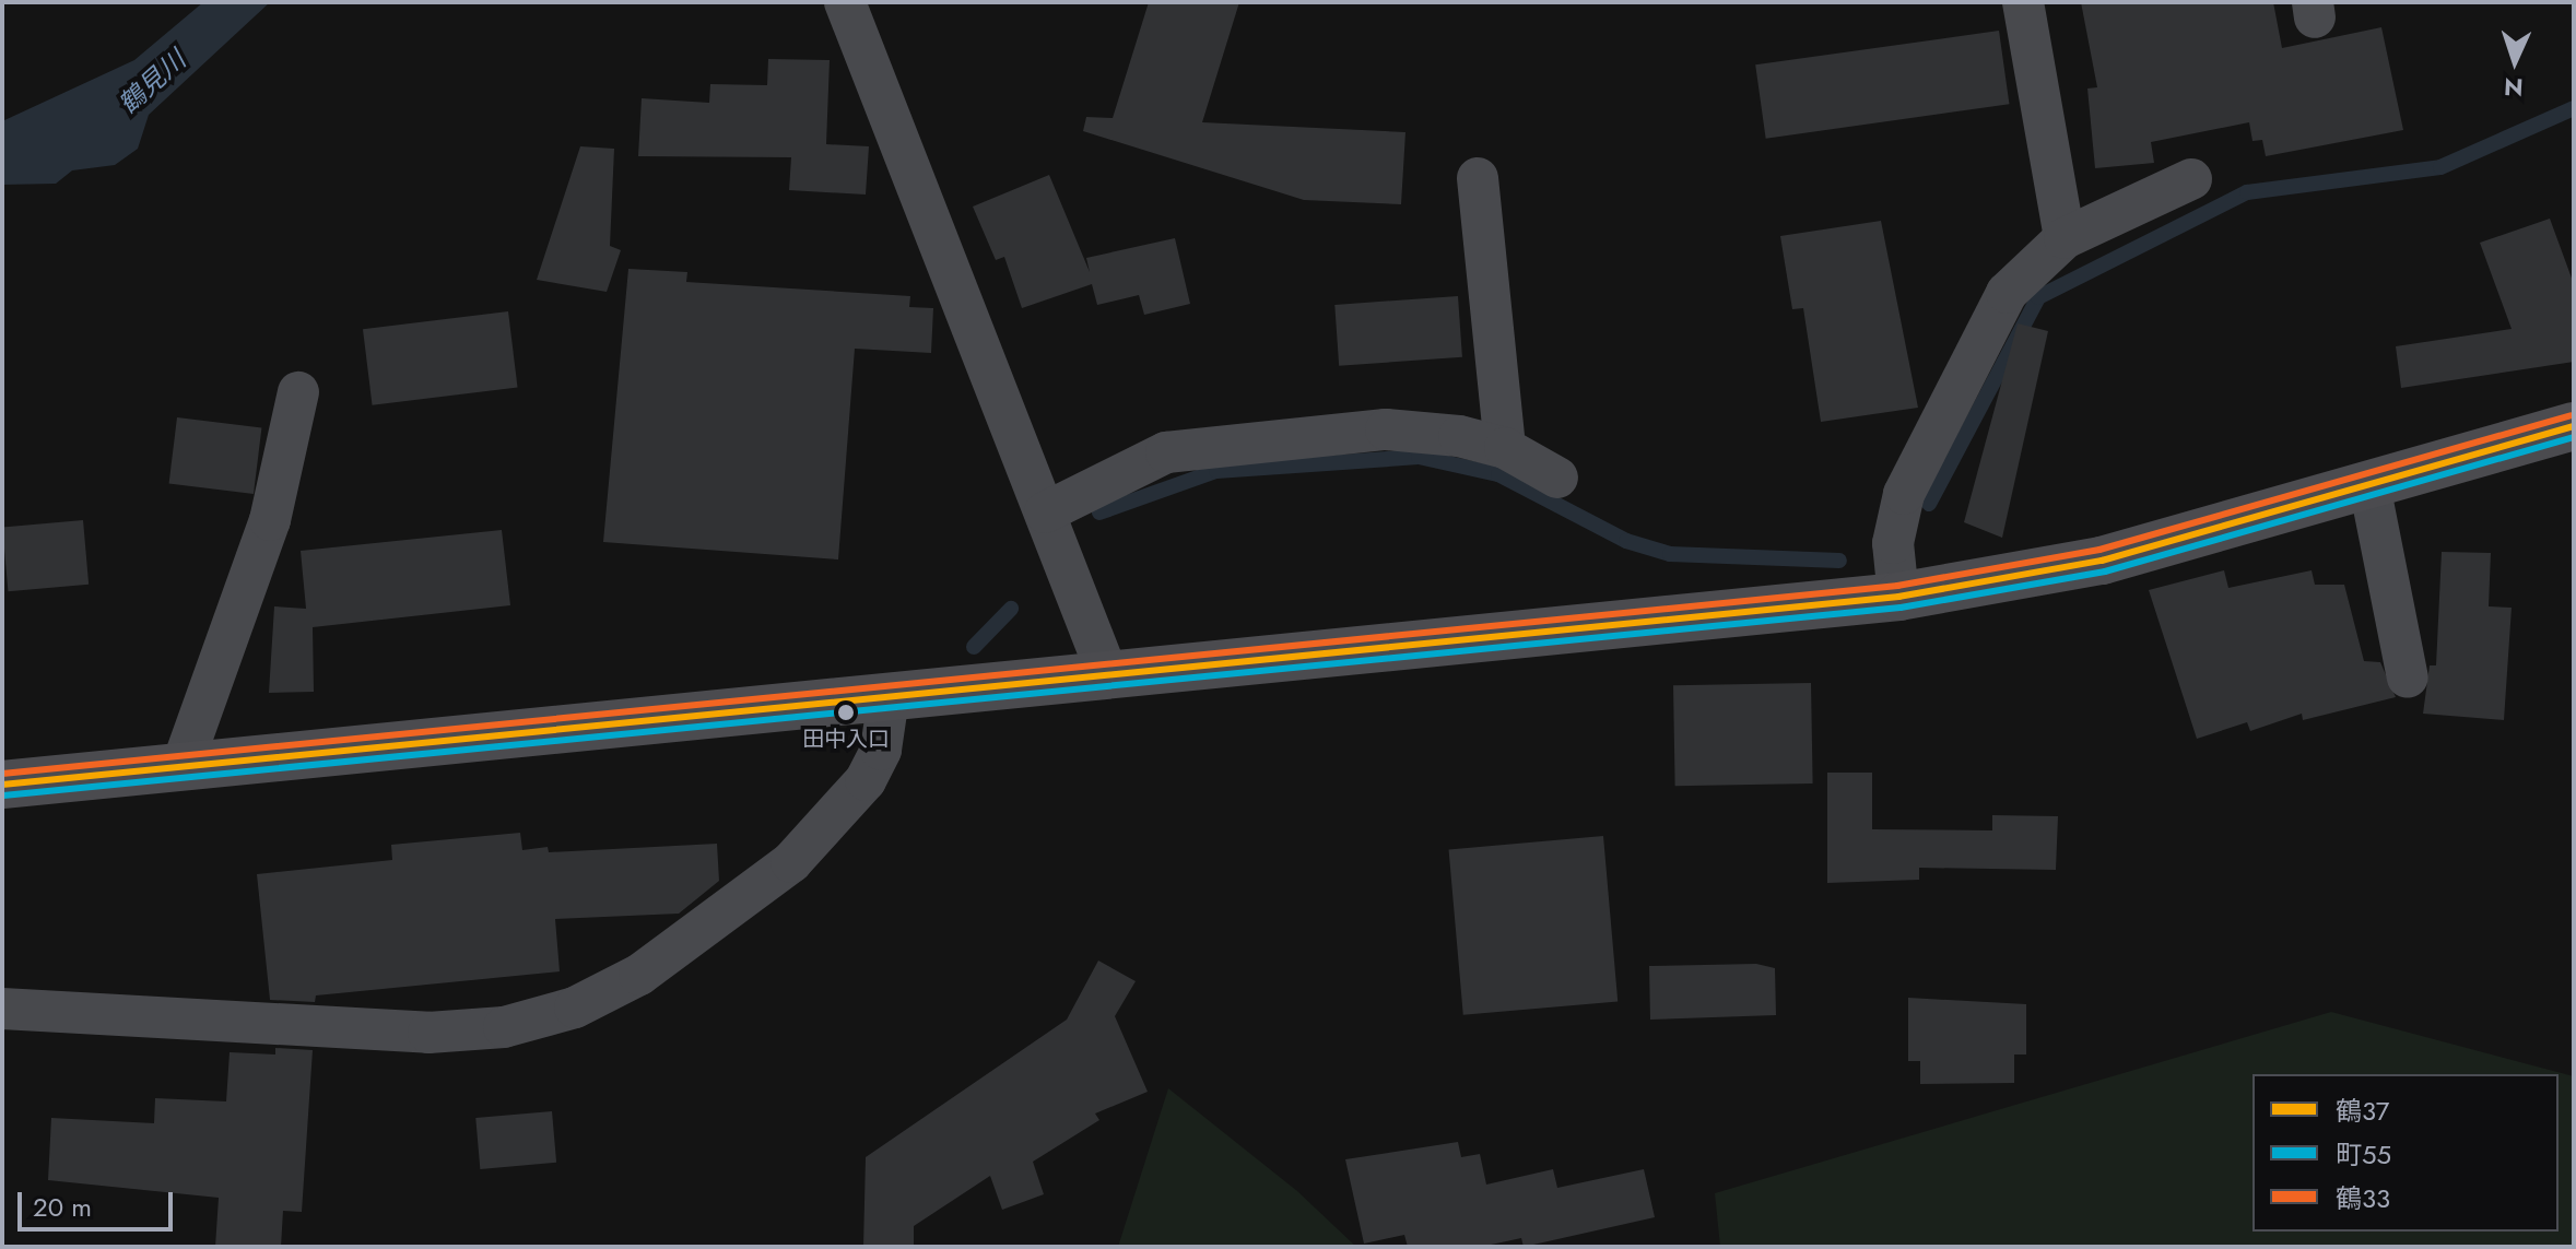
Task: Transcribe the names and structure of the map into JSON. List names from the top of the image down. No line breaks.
{"water":["鶴見川"],"places":["田中入口"],"lines":["transit line 鶴33","transit line 鶴37","transit line 町55"],"legend":["鶴37","町55","鶴33"],"scale_bar":"20 m","north":"bottom"}
